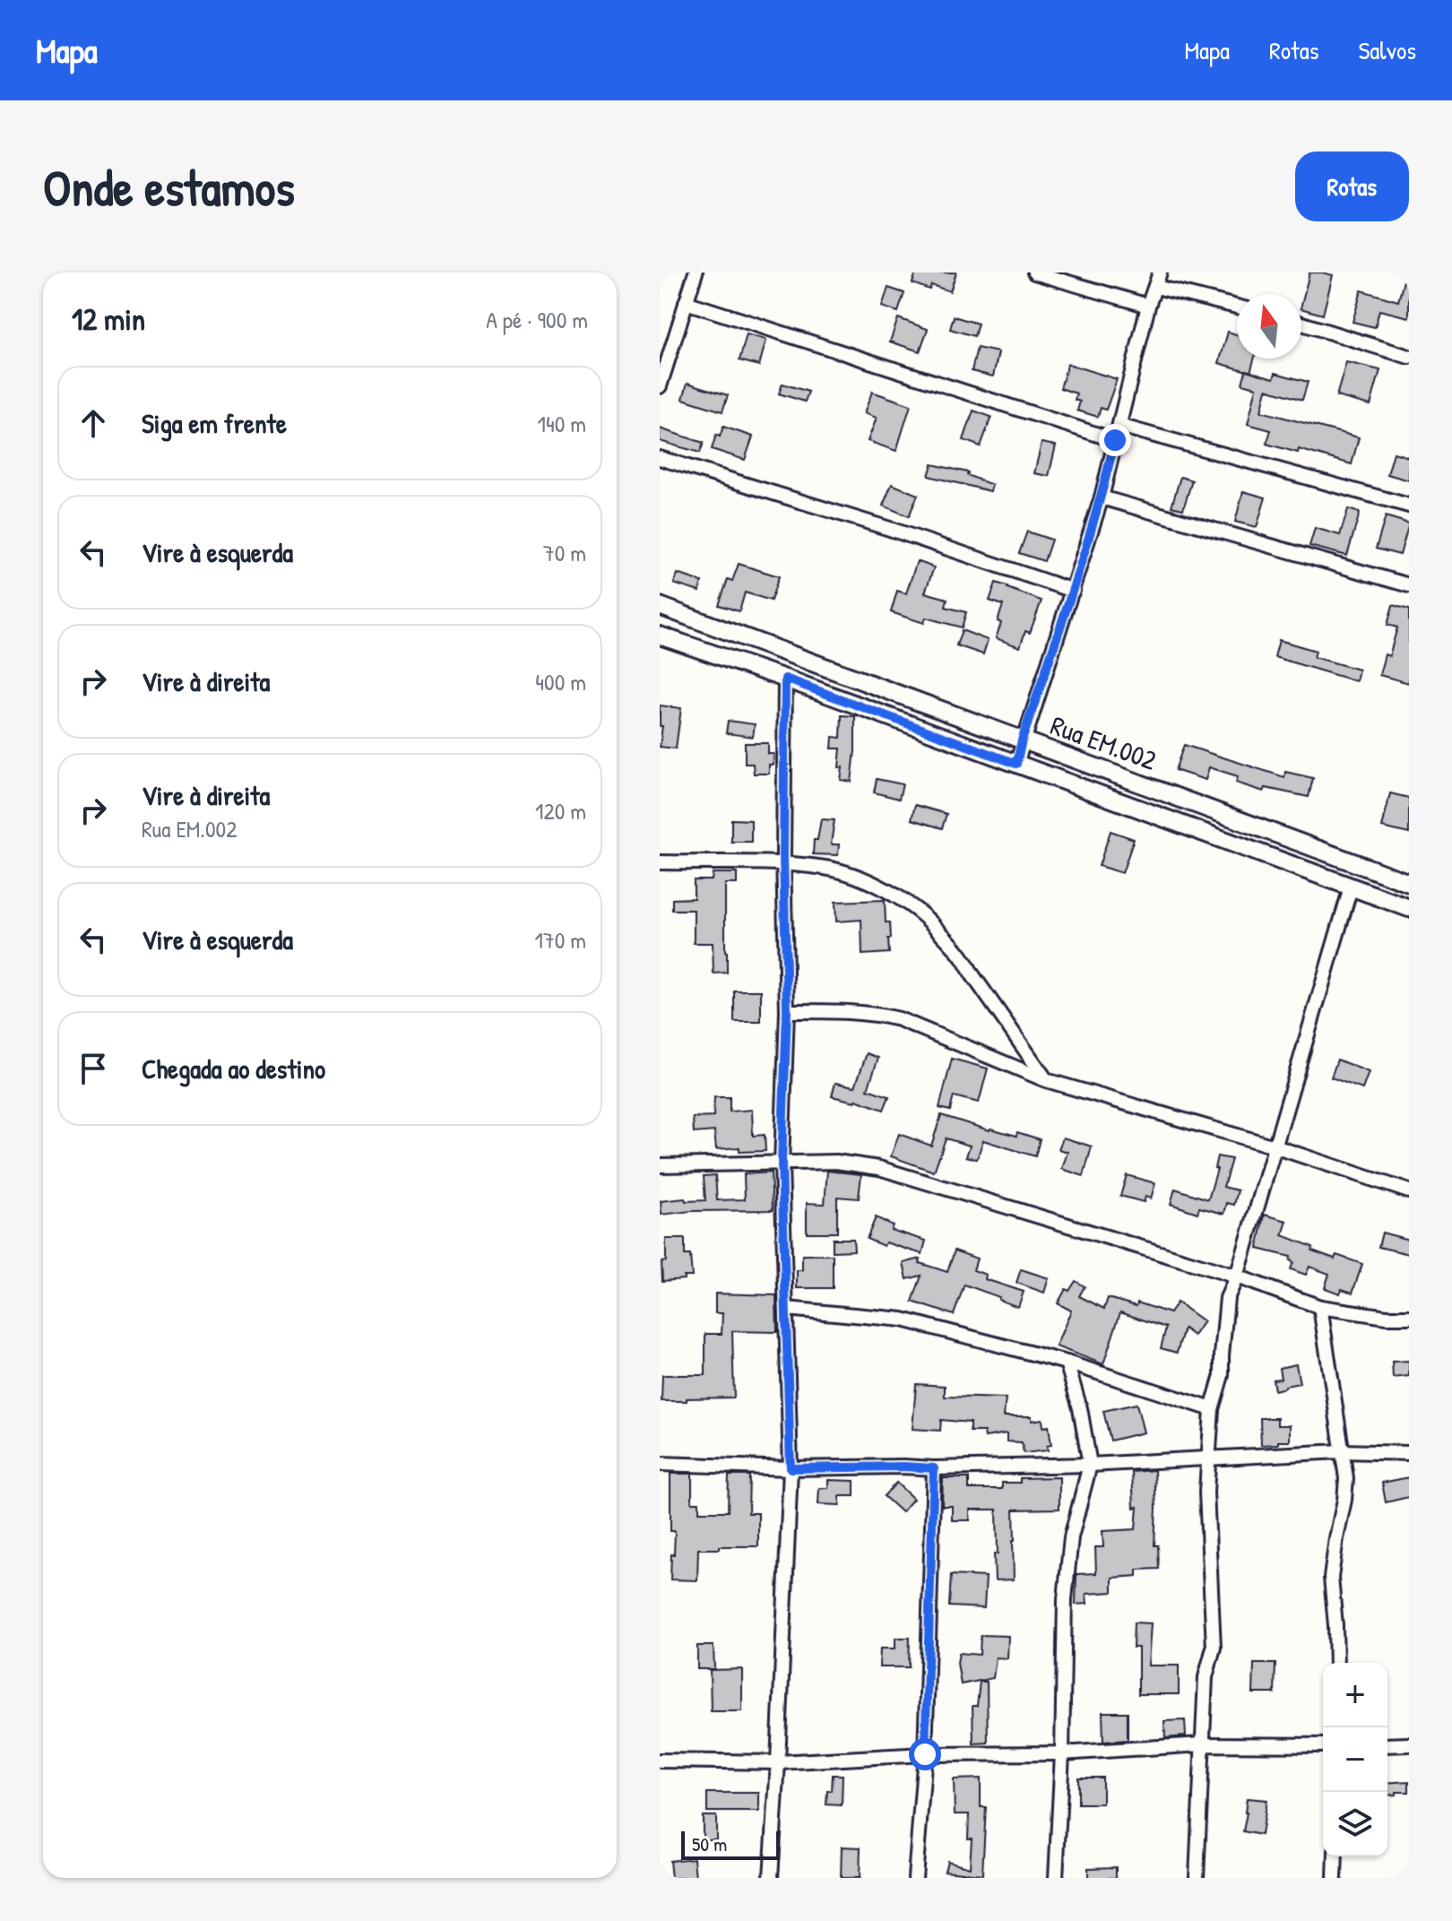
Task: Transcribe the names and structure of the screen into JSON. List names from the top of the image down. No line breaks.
{"streets":{"street":["Rua EM.002"]},"scale_bar":"50 m","north":"top","page":{"header":"Mapa","nav":["Mapa","Rotas","Salvos"],"buttons":"Rotas","title":"Onde estamos","heading":["12 min","A pé · 900 m"],"list":[["Siga em frente","140 m"],["Vire à esquerda","70 m"],["Vire à direita","400 m"],["Vire à direita","Rua EM.002","120 m"],["Vire à esquerda","170 m"],"Chegada ao destino"],"map_buttons":["+","−"],"scale":"50 m"}}
